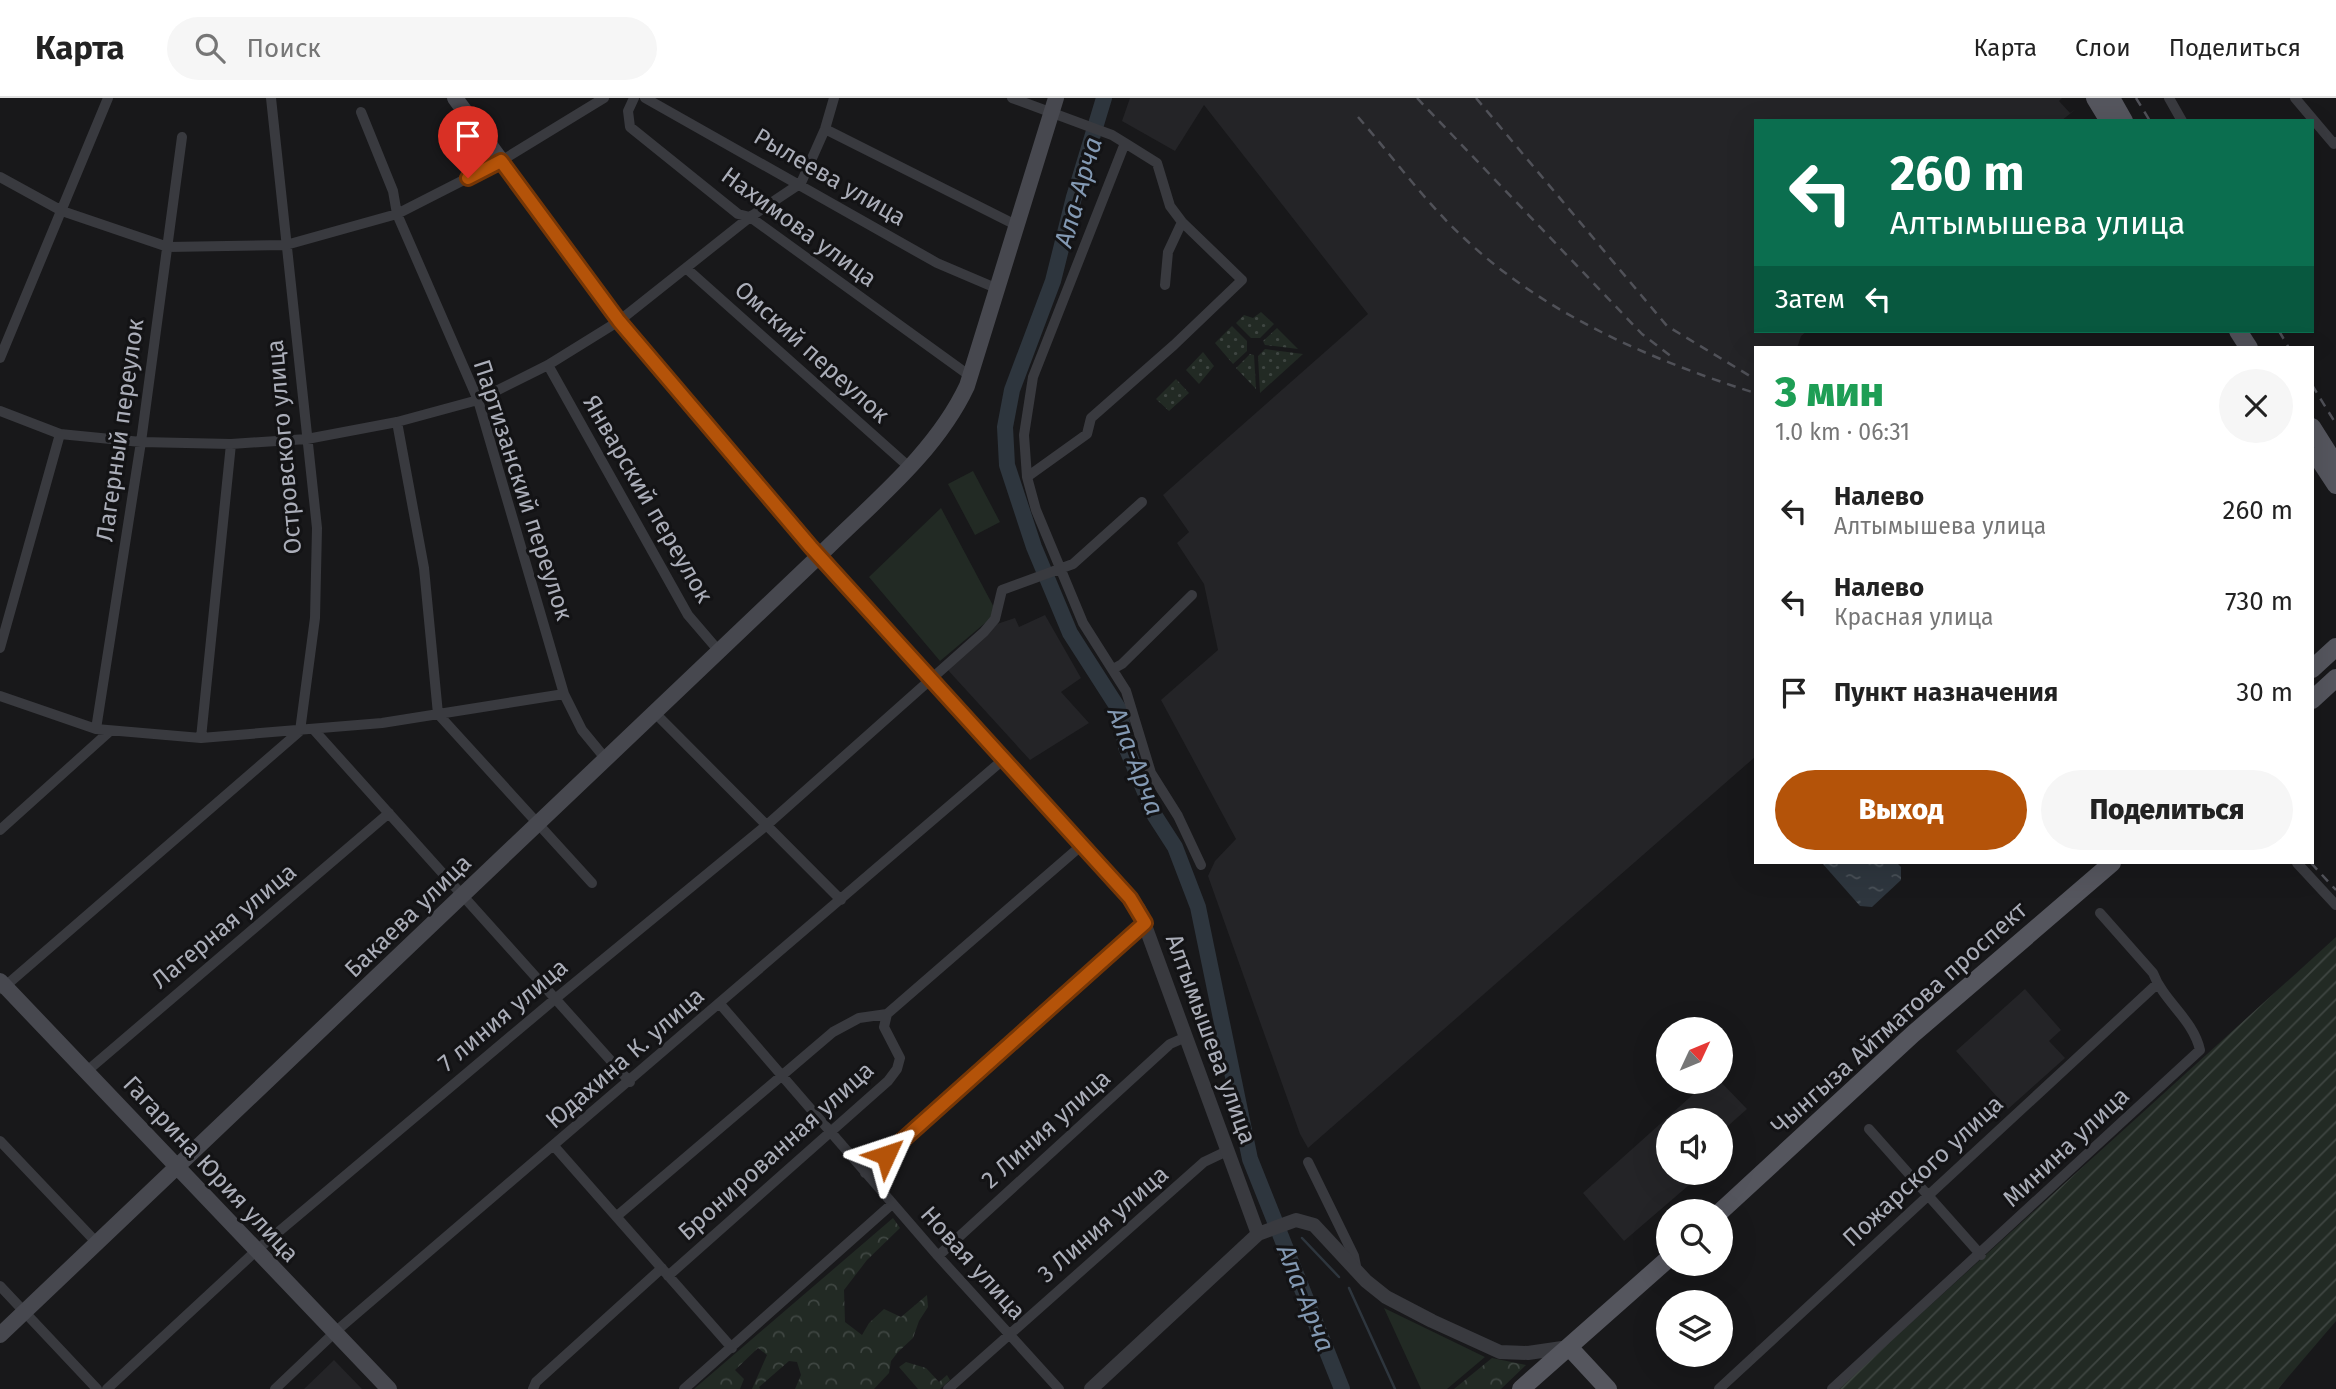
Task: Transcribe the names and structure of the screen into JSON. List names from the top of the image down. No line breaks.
{"streets":{"main road":["Бакаева улица","Чынгыза Айтматова проспект","Алтымышева улица","Гагарина Юрия улица"],"street":["Рылеева улица","Нахимова улица","Омский переулок","Лагерный переулок","Островского улица","Партизанский переулок","Январский переулок","Лагерная улица","7 линия улица","Юдахина К. улица","2 Линия улица","Минина улица","Бронированная улица","Пожарского улица","3 Линия улица","Новая улица"]},"crossings":[["Рылеева улица","Бакаева улица"],["Нахимова улица","Бакаева улица"],["Омский переулок","Бакаева улица"],["Партизанский переулок","Бакаева улица"],["Январский переулок","Бакаева улица"],["Бакаева улица","Алтымышева улица"],["Бакаева улица","Гагарина Юрия улица"],["Лагерная улица","Гагарина Юрия улица"],["7 линия улица","Алтымышева улица"],["7 линия улица","Гагарина Юрия улица"],["Алтымышева улица","Юдахина К. улица"],["Алтымышева улица","2 Линия улица"],["Алтымышева улица","3 Линия улица"],["Юдахина К. улица","Бронированная улица"],["Юдахина К. улица","Гагарина Юрия улица"],["Юдахина К. улица","Новая улица"],["2 Линия улица","Новая улица"],["Минина улица","Пожарского улица"],["Бронированная улица","Новая улица"],["3 Линия улица","Новая улица"]],"water":["Ала-Арча"],"north":"top right","page":{"header":"Карта","search":"Поиск","nav":["Карта","Слои","Поделиться"],"turn":["260 m","Алтымышева улица"],"then":"Затем","heading":["3 мин","1.0 km · 06:31"],"list":[{"name":"Налево","note":"Алтымышева улица","value":"260 m"},{"name":"Налево","note":"Красная улица","value":"730 m"},{"name":"Пункт назначения","value":"30 m"}],"buttons":["Выход","Поделиться"]}}
